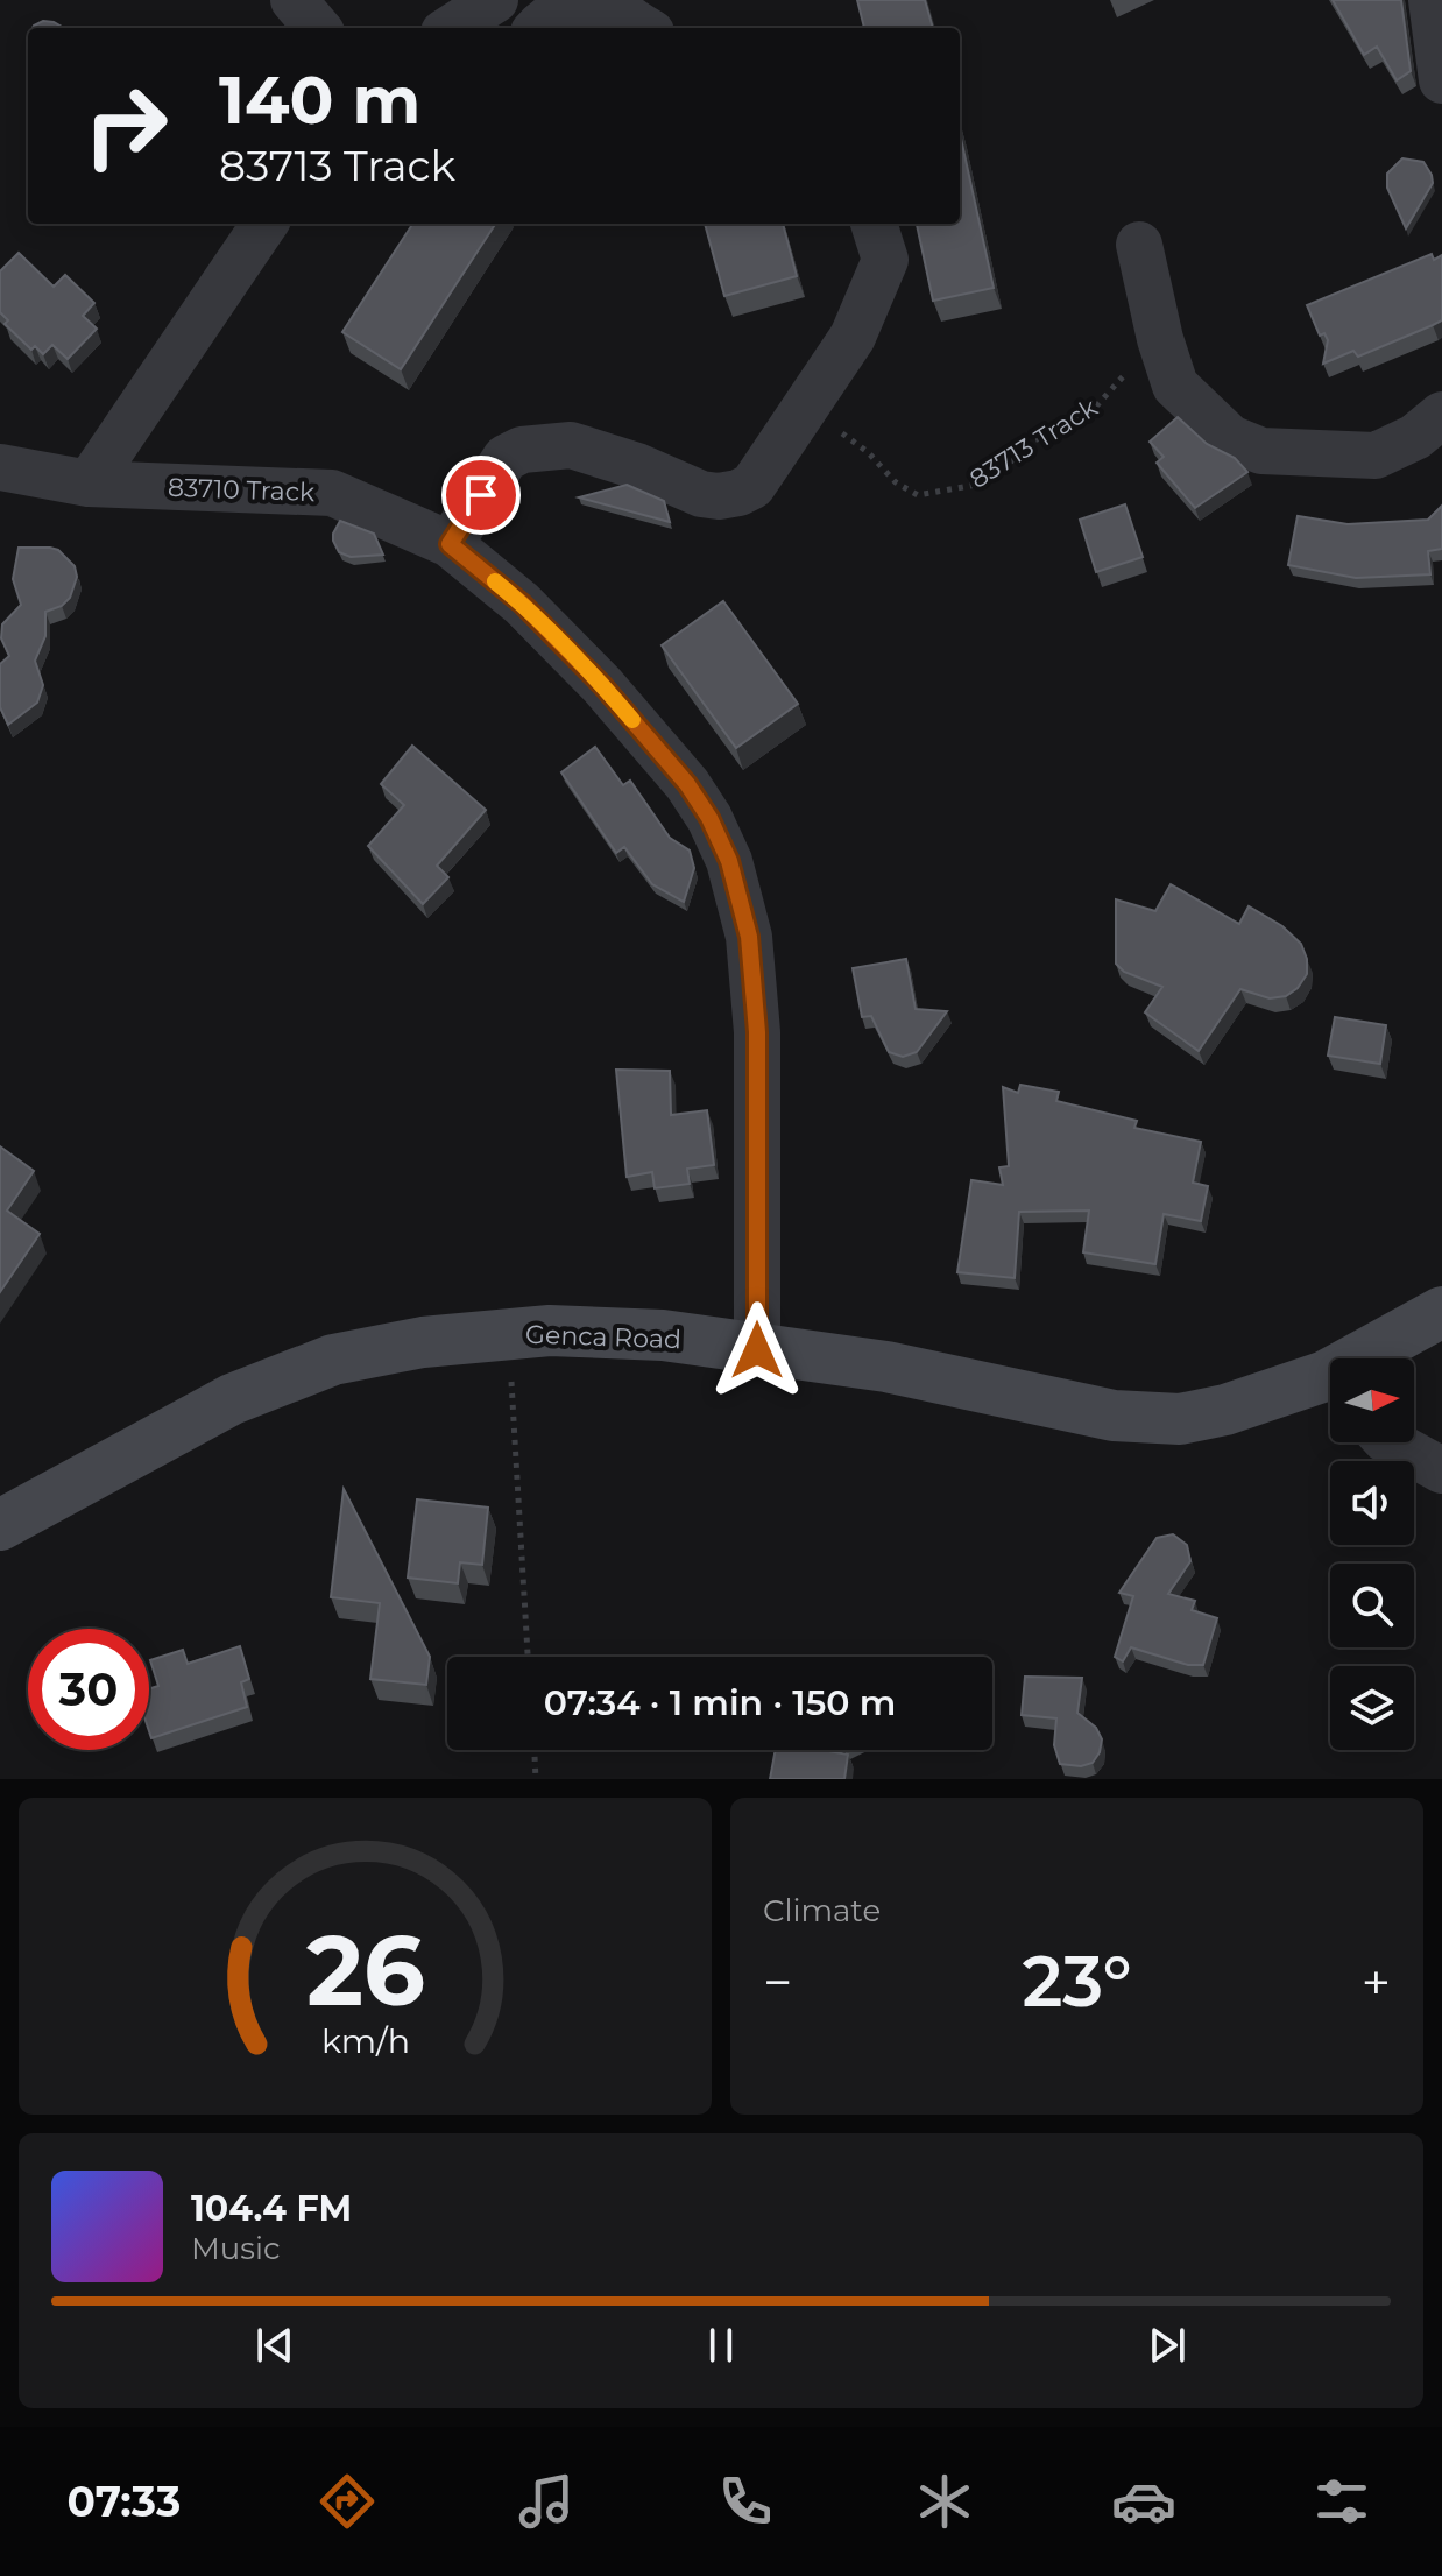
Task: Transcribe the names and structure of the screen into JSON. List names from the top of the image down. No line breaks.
{"streets":{"street":["83710 Track","Genca Road"],"path":["83713 Track"]},"crossings":[["83710 Track","Genca Road"]],"north":"right","page":{"turn":["140 m","83713 Track"],"limit":"30","trip":"07:34 · 1 min · 150 m","tile":"Climate","heat":["−","23°","+"],"song":["104.4 FM","Music"],"tabs":"07:33","gauge":["26","km/h"]}}
